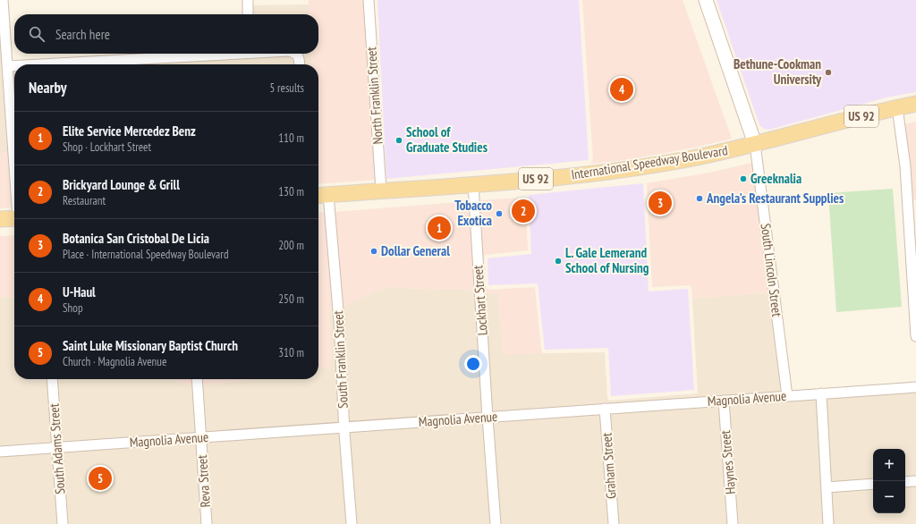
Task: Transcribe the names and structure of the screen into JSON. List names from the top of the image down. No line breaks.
{"streets":{"main road":["US 92","International Speedway Boulevard"],"street":["North Franklin Street","South Lincoln Street","Lockhart Street","South Franklin Street","Magnolia Avenue","South Adams Street","Haynes Street","Graham Street","Reva Street"]},"crossings":[["North Franklin Street","International Speedway Boulevard"],["International Speedway Boulevard","South Lincoln Street"],["International Speedway Boulevard","Lockhart Street"],["International Speedway Boulevard","South Franklin Street"],["South Lincoln Street","Magnolia Avenue"],["Lockhart Street","Magnolia Avenue"],["South Franklin Street","Magnolia Avenue"],["Magnolia Avenue","South Adams Street"],["Magnolia Avenue","Haynes Street"],["Magnolia Avenue","Graham Street"],["Magnolia Avenue","Reva Street"]],"places":["Bethune-Cookman University","School of Graduate Studies","Greeknalia","Angela's Restaurant Supplies","Tobacco Exotica","Dollar General","L. Gale Lemerand School of Nursing"],"page":{"search":"Search here","heading":["Nearby","5 results"],"pins":["4","3","2","1","5"],"list":[{"mark":"1","name":"Elite Service Mercedez Benz","note":"Shop · Lockhart Street","value":"110 m"},{"mark":"2","name":"Brickyard Lounge & Grill","note":"Restaurant","value":"130 m"},{"mark":"3","name":"Botanica San Cristobal De Licia","note":"Place · International Speedway Boulevard","value":"200 m"},{"mark":"4","name":"U-Haul","note":"Shop","value":"250 m"},{"mark":"5","name":"Saint Luke Missionary Baptist Church","note":"Church · Magnolia Avenue","value":"310 m"}],"map_buttons":["+","−"]}}
